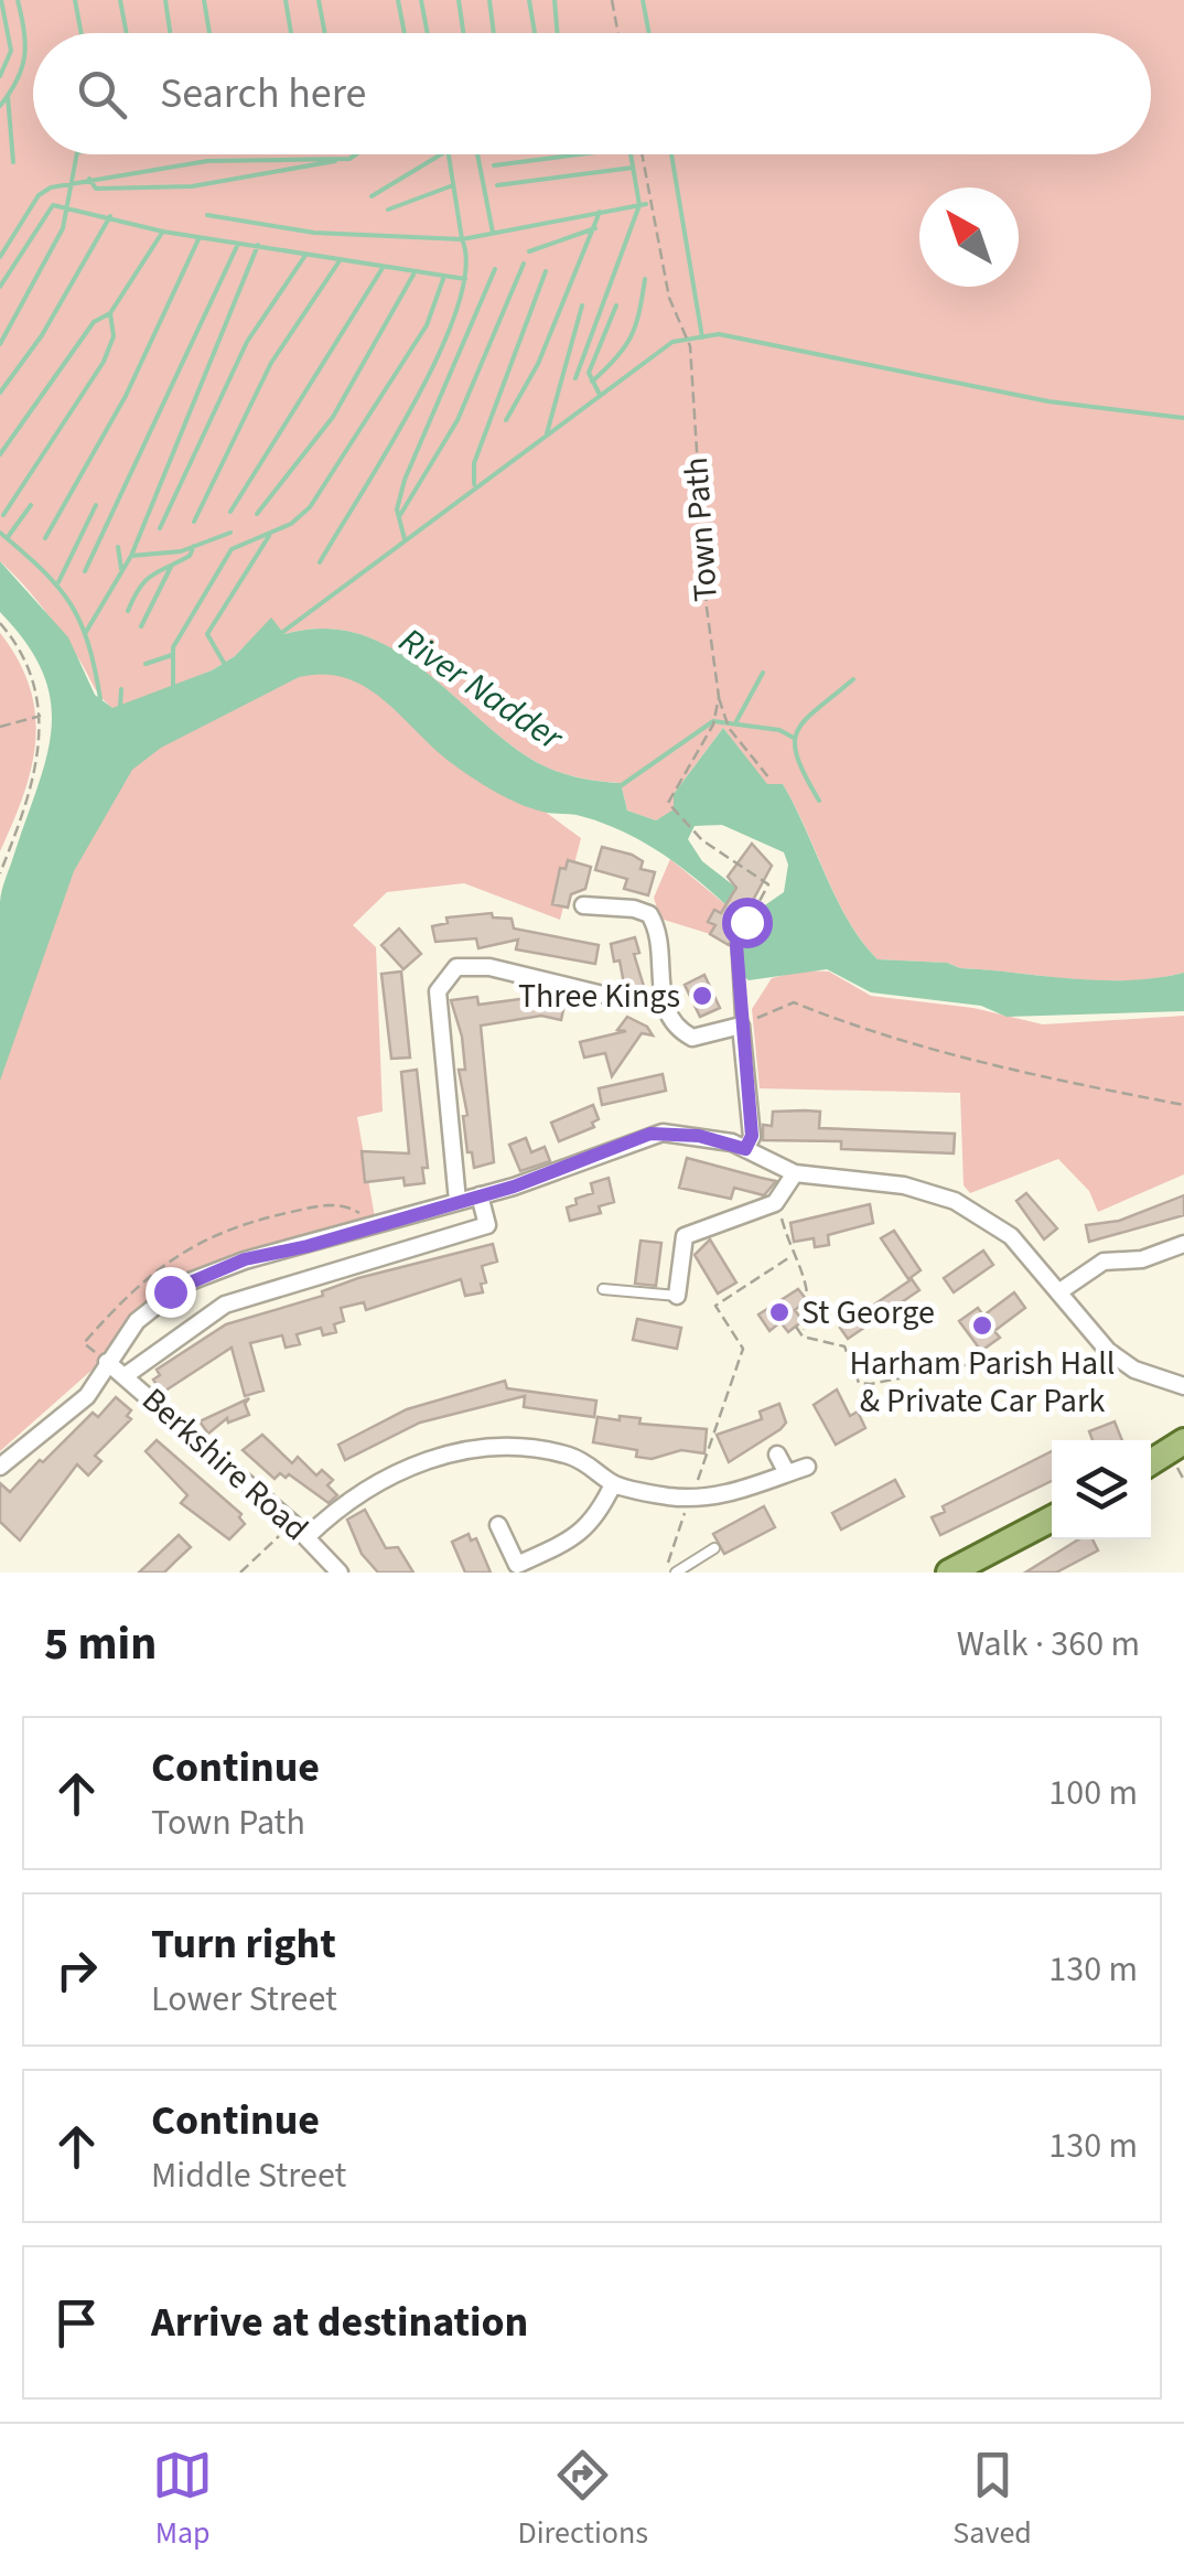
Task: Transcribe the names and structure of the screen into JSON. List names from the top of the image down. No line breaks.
{"streets":{"street":["Berkshire Road"],"path":["Town Path"]},"water":["River Nadder"],"places":["Three Kings","St George","Harham Parish Hall & Private Car Park"],"north":"top left","page":{"search":"Search here","heading":["5 min","Walk · 360 m"],"list":[["Continue","Town Path","100 m"],["Turn right","Lower Street","130 m"],["Continue","Middle Street","130 m"],"Arrive at destination"],"nav":["Map","Directions","Saved"]}}
